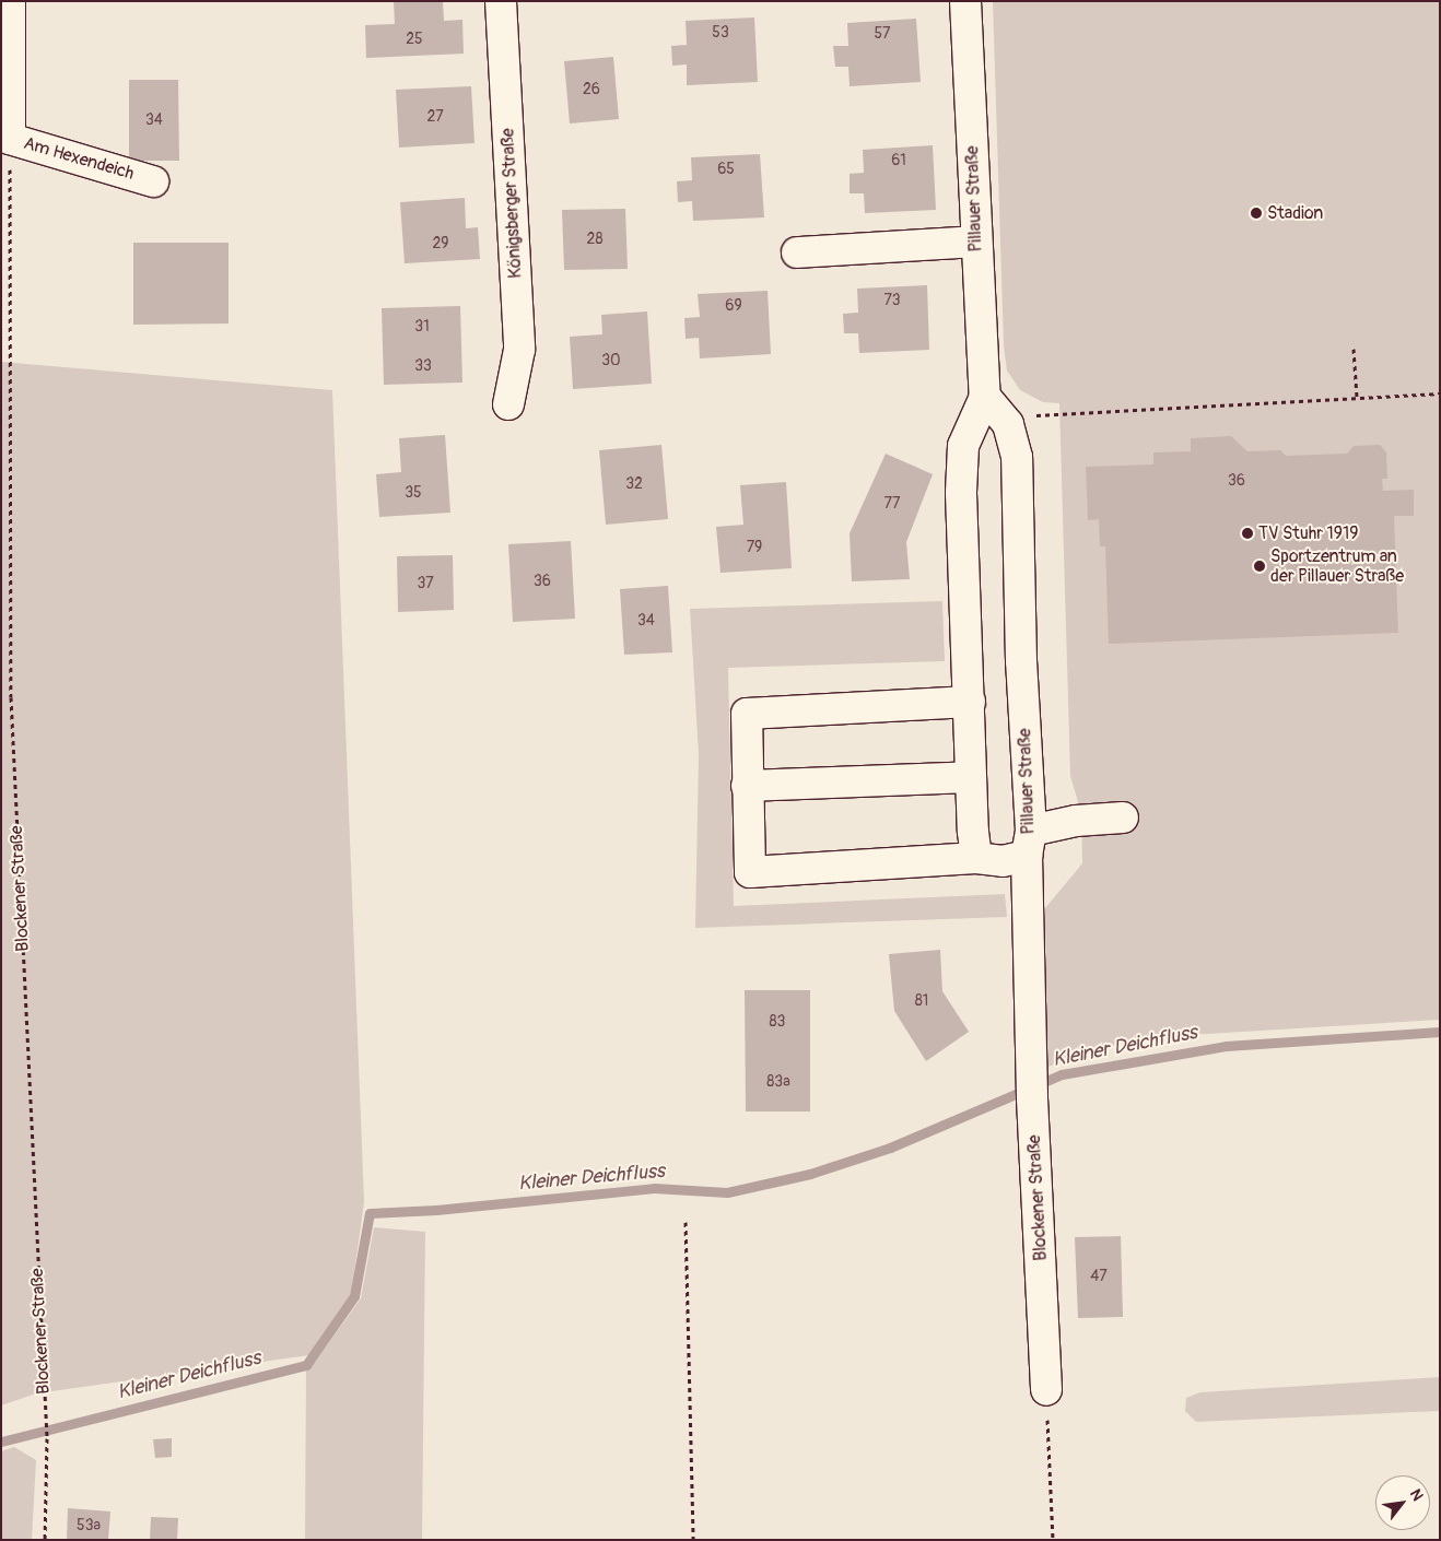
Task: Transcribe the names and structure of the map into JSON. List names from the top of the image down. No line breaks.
{"streets":{"street":["Am Hexendeich","Pillauer Straße","Königsberger Straße","Blockener Straße"]},"crossings":[["Am Hexendeich","Blockener Straße"],["Pillauer Straße","Blockener Straße"]],"water":["Kleiner Deichfluss"],"places":["Stadion","TV Stuhr 1919","Sportzentrum an der Pillauer Straße"],"house_numbers":["53","57","25","26","27","34","61","65","28","29","73","69","31","30","33","36","32","35","77","79","36","37","34","81","83","83a","47","53a"],"north":"top right"}
